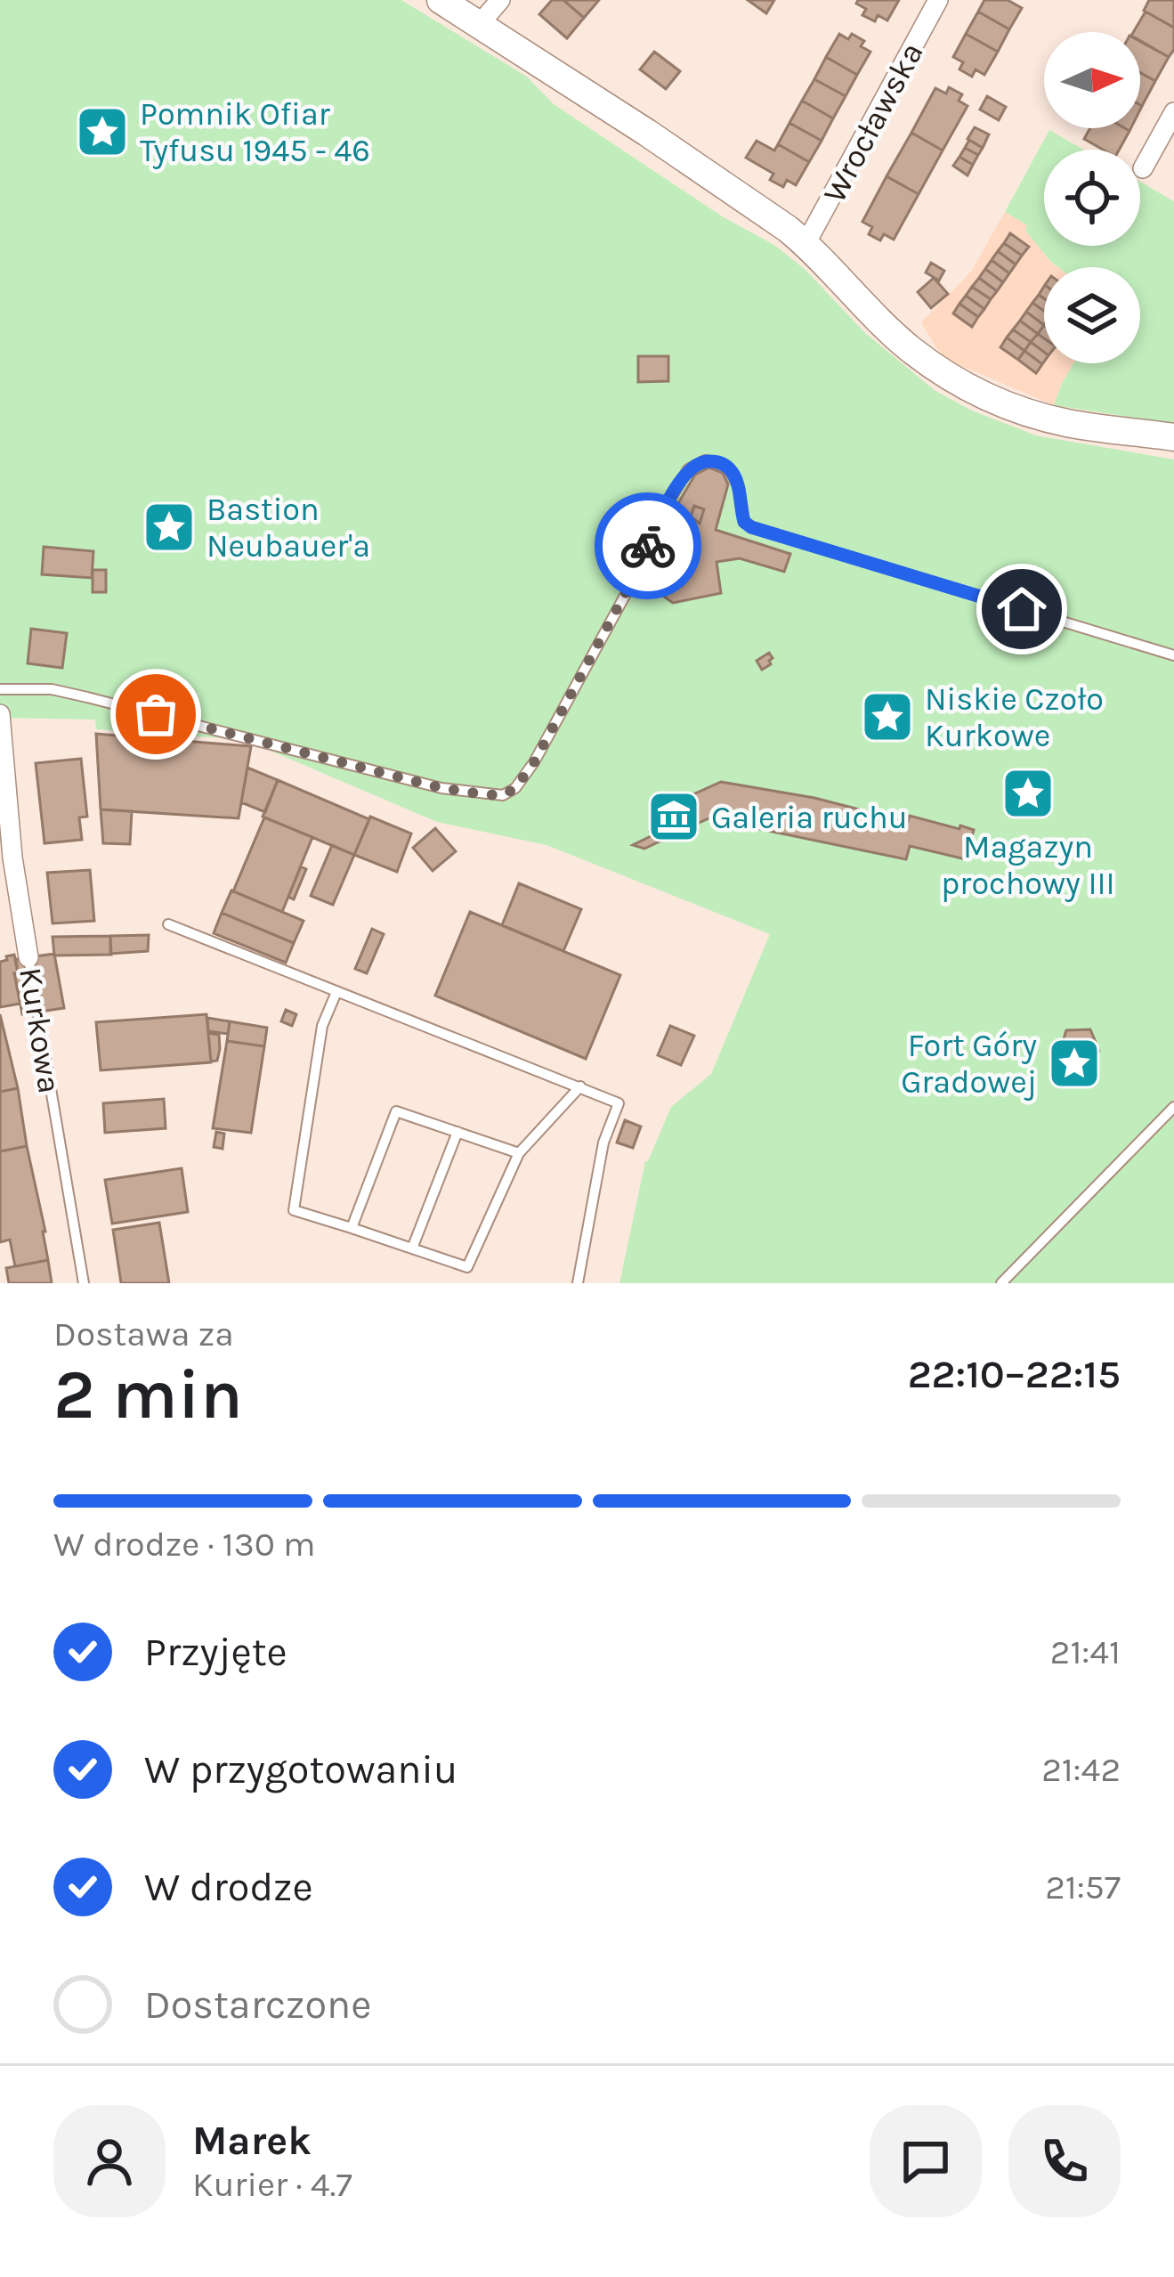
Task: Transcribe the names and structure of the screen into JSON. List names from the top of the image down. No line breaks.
{"streets":{"street":["Wrocławska","Kurkowa"]},"places":{"place":["Pomnik Ofiar Tyfusu 1945 - 46","Bastion Neubauer'a","Niskie Czoło Kurkowe","Magazyn prochowy III","Fort Góry Gradowej"],"museum":["Galeria ruchu"]},"north":"right","page":{"heading":["2 min","Dostawa za","22:10–22:15"],"panel":["Marek","Kurier · 4.7"],"bar":"W drodze · 130 m","list":[["Przyjęte","21:41"],["W przygotowaniu","21:42"],["W drodze","21:57"],"Dostarczone"]}}
